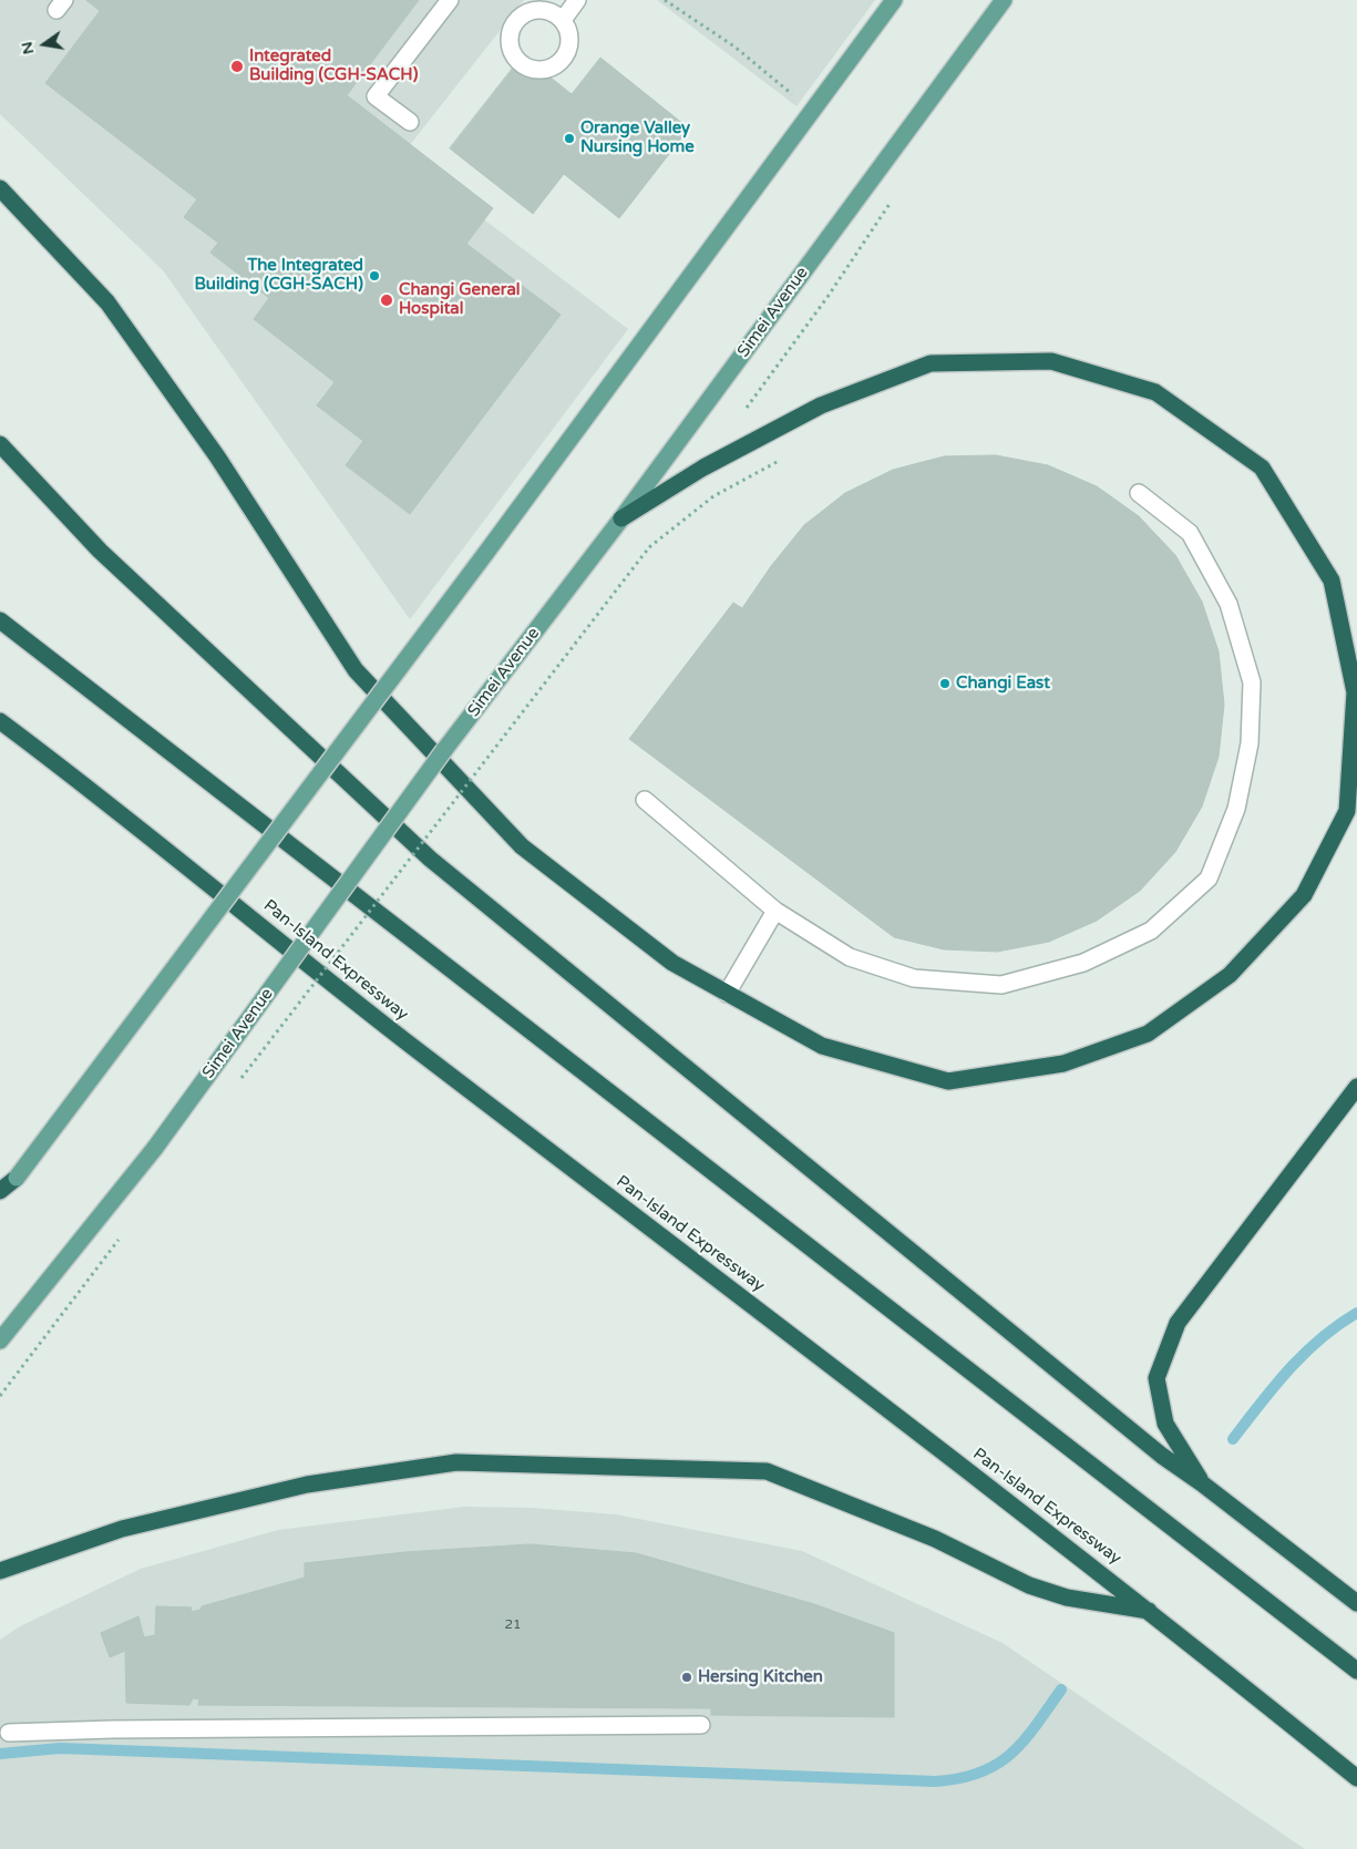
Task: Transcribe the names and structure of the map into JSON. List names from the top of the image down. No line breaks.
{"streets":{"highway":["Pan-Island Expressway"],"main road":["Simei Avenue"]},"places":["Integrated Building (CGH-SACH)","Orange Valley Nursing Home","The Integrated Building (CGH-SACH)","Changi General Hospital","Changi East","Hersing Kitchen"],"house_numbers":["21"],"north":"left"}
